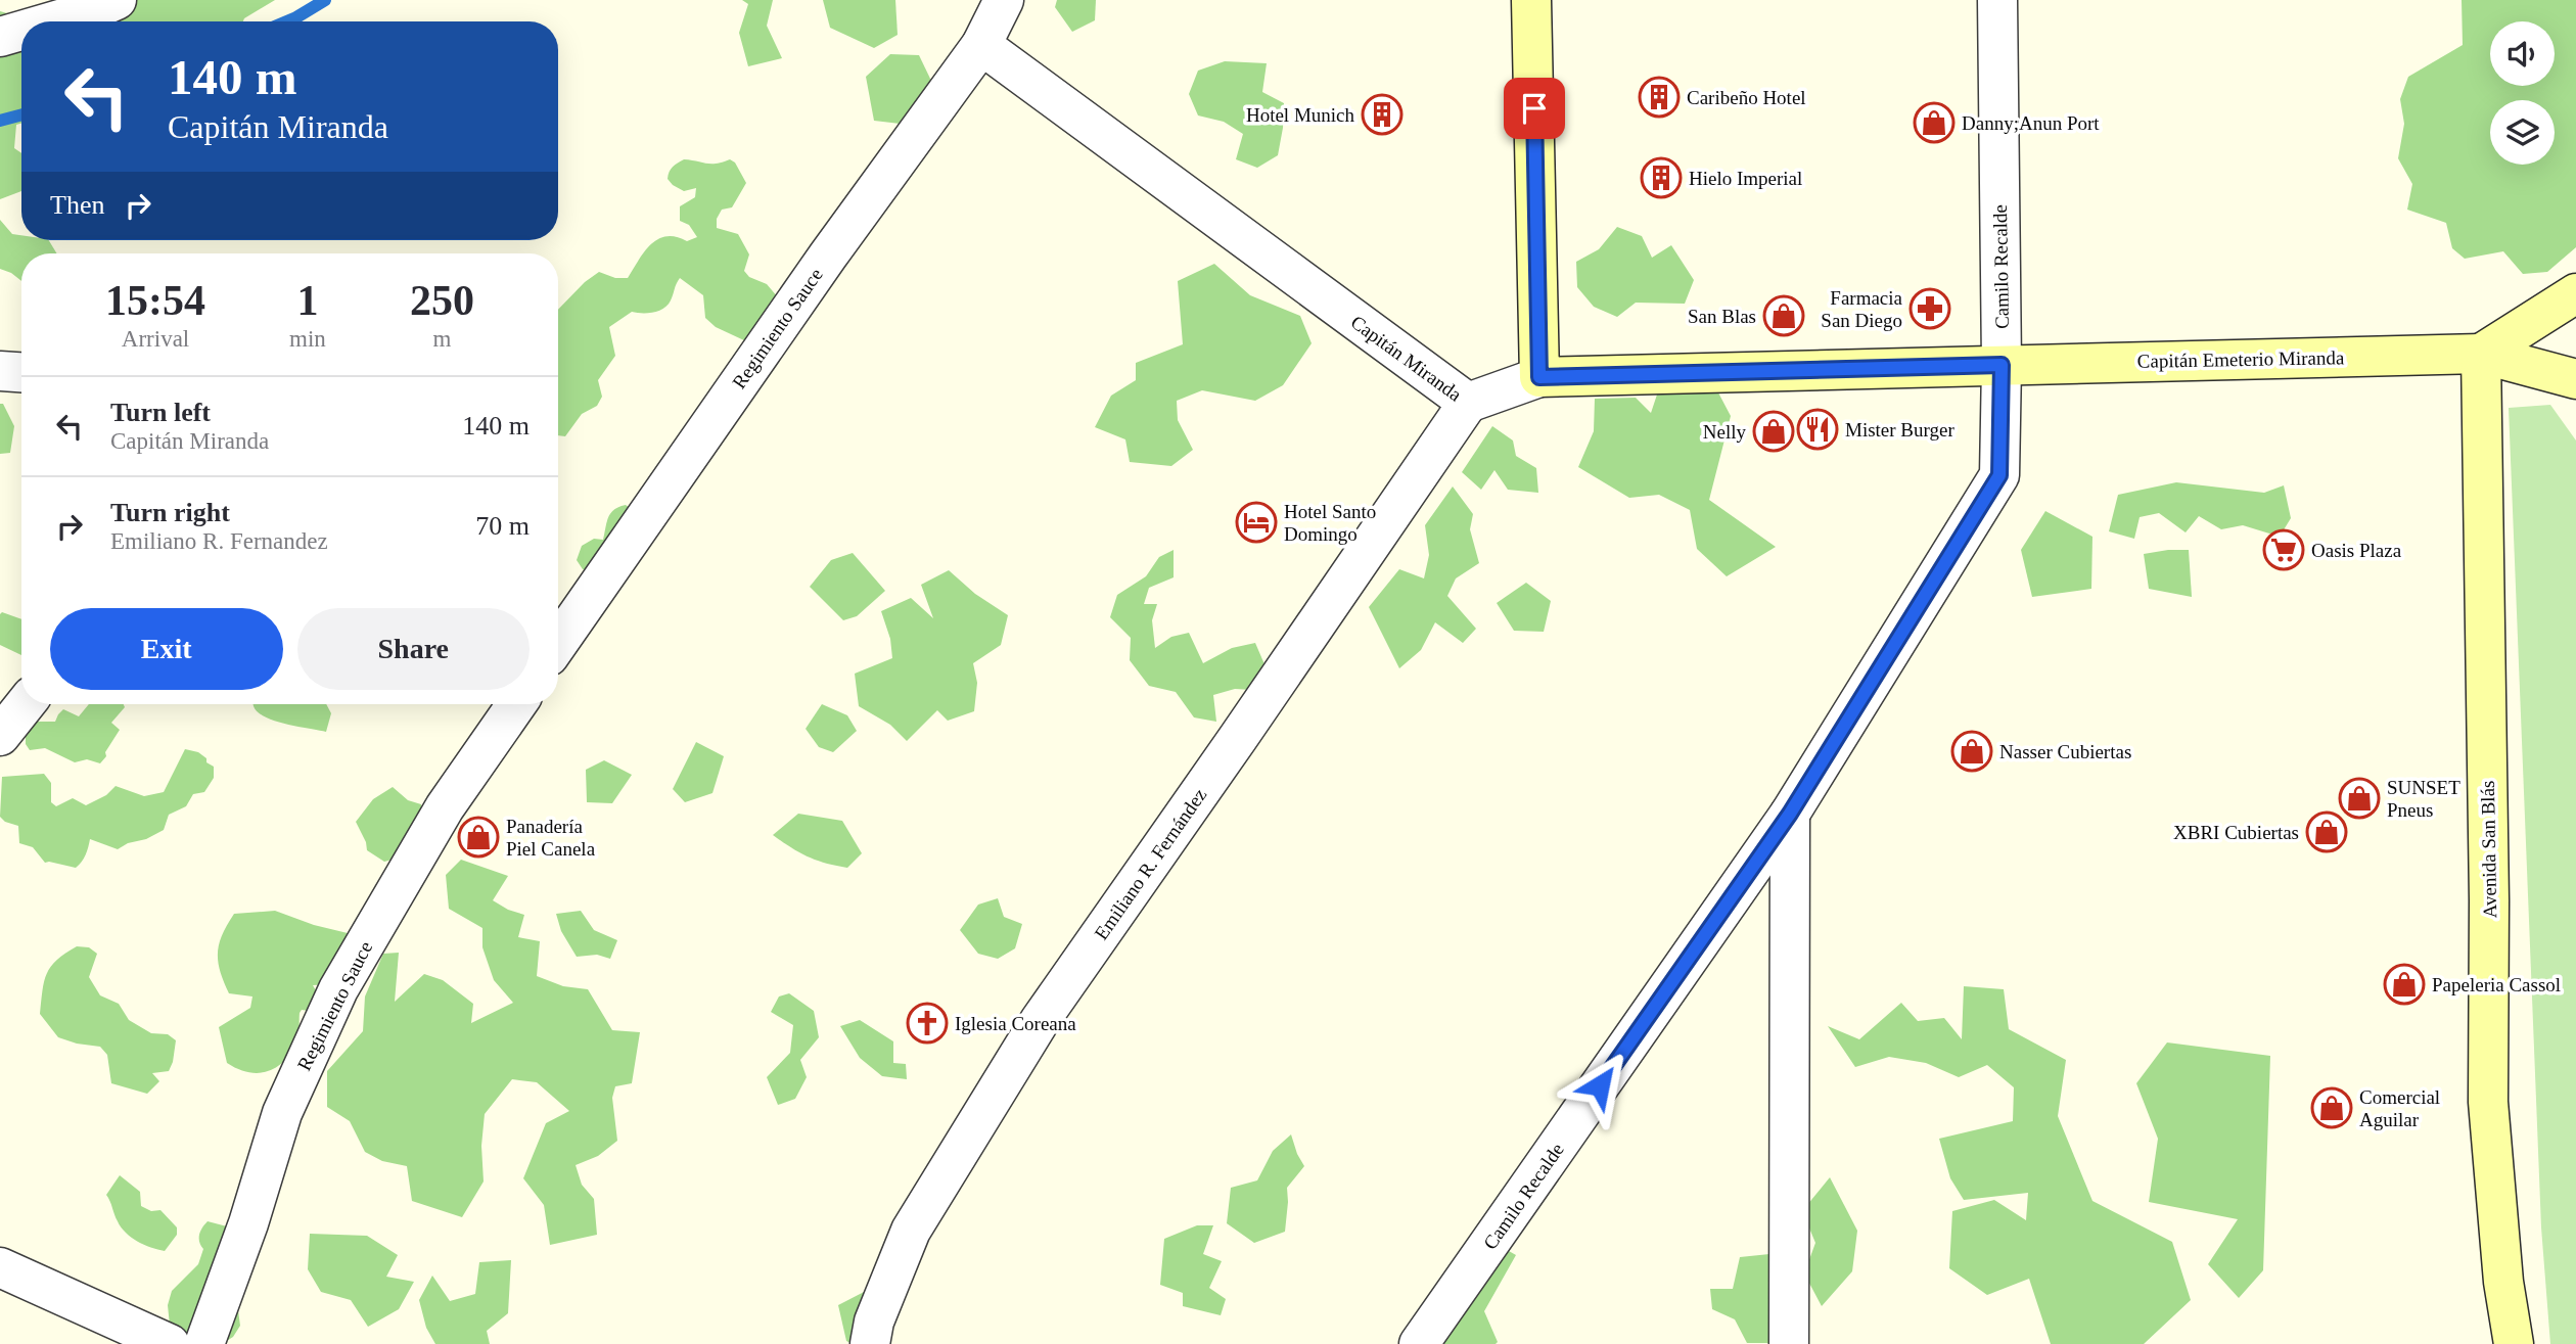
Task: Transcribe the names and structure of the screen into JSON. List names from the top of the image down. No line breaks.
{"streets":{"street":["Camilo Recalde","Regimiento Sauce","Capitán Miranda","Capitán Emeterio Miranda","Avenida San Blás","Emiliano R. Fernández"]},"crossings":[["Camilo Recalde","Capitán Miranda"],["Camilo Recalde","Capitán Emeterio Miranda"],["Regimiento Sauce","Capitán Miranda"],["Capitán Miranda","Capitán Emeterio Miranda"],["Capitán Miranda","Emiliano R. Fernández"],["Capitán Emeterio Miranda","Avenida San Blás"]],"places":{"building":["Caribeño Hotel","Hotel Munich","Hielo Imperial"],"shop":["Danny;Anun Port","San Blas","Nelly","Nasser Cubiertas","SUNSET Pneus","XBRI Cubiertas","Panadería Piel Canela","Papeleria Cassol","Comercial Aguilar"],"pharmacy":["Farmacia San Diego"],"restaurant":["Mister Burger"],"hotel":["Hotel Santo Domingo"],"supermarket":["Oasis Plaza"],"church":["Iglesia Coreana"]},"page":{"turn":["140 m","Capitán Miranda"],"then":"Then","eta":["15:54","Arrival","1","min","250","m"],"list":[{"name":"Turn left","note":"Capitán Miranda","value":"140 m"},{"name":"Turn right","note":"Emiliano R. Fernandez","value":"70 m"}],"buttons":["Exit","Share"]}}
